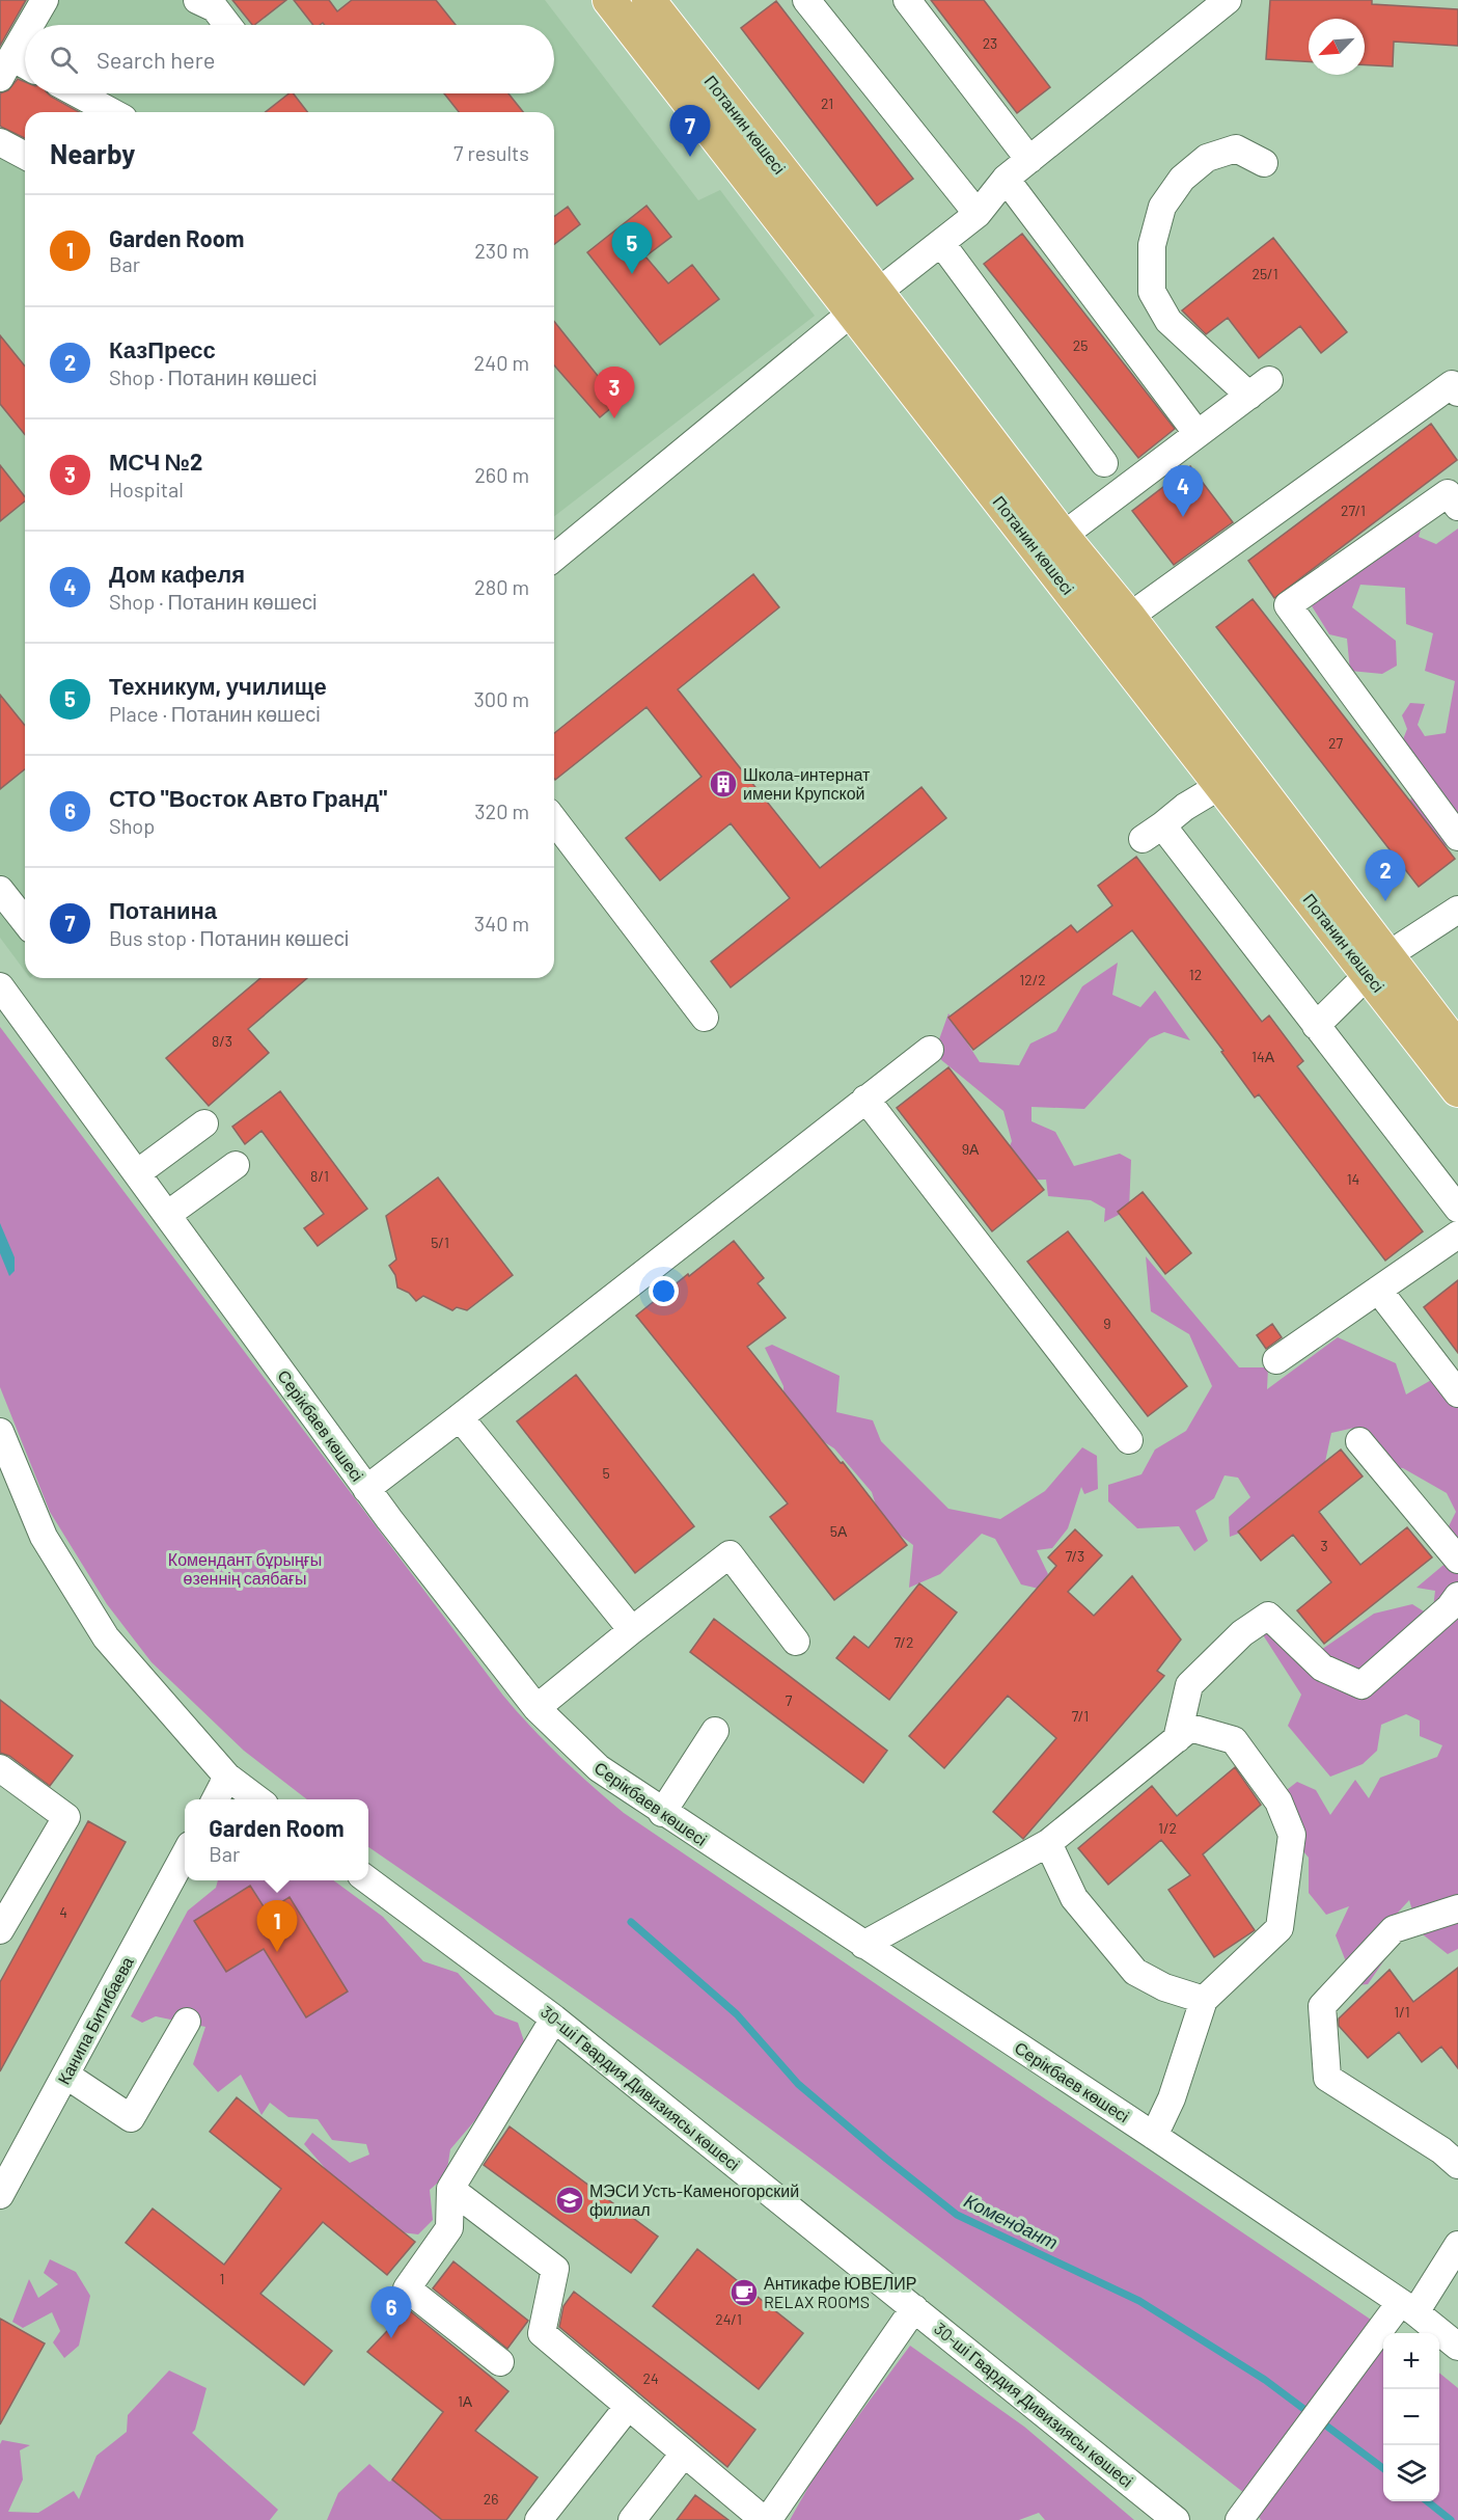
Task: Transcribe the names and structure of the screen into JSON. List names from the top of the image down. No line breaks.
{"streets":{"main road":["Потанин көшесі"],"street":["Серікбаев көшесі","Канипа Битибаева","30-ші Гвардия Дивизиясы көшесі"]},"water":["Комендант"],"parks":["Комендант бұрыңғы өзеннің саябағы"],"places":{"building":["Школа-интернат имени Крупской"],"school or university":["МЭСИ Усть-Каменогорский филиал"],"cafe":["Антикафе ЮВЕЛИР RELAX ROOMS"]},"house_numbers":["23","21","25/1","25","27/1","27","12","12/2","8/3","14А","9А","8/1","14","5/1","9","5","5А","3","7/3","7/2","7","7/1","1/2","4","1/1","1","24/1","24","1А","26"],"north":"bottom left","page":{"search":"Search here","pins":["7","5","3","4","2","1","6"],"heading":["Nearby","7 results"],"list":[{"mark":"1","name":"Garden Room","note":"Bar","value":"230 m"},{"mark":"2","name":"КазПресс","note":"Shop · Потанин көшесі","value":"240 m"},{"mark":"3","name":"МСЧ №2","note":"Hospital","value":"260 m"},{"mark":"4","name":"Дом кафеля","note":"Shop · Потанин көшесі","value":"280 m"},{"mark":"5","name":"Техникум, училище","note":"Place · Потанин көшесі","value":"300 m"},{"mark":"6","name":"СТО \"Восток Авто Гранд\"","note":"Shop","value":"320 m"},{"mark":"7","name":"Потанина","note":"Bus stop · Потанин көшесі","value":"340 m"}],"popup":["Garden Room","Bar"],"map_buttons":["+","−"]}}
